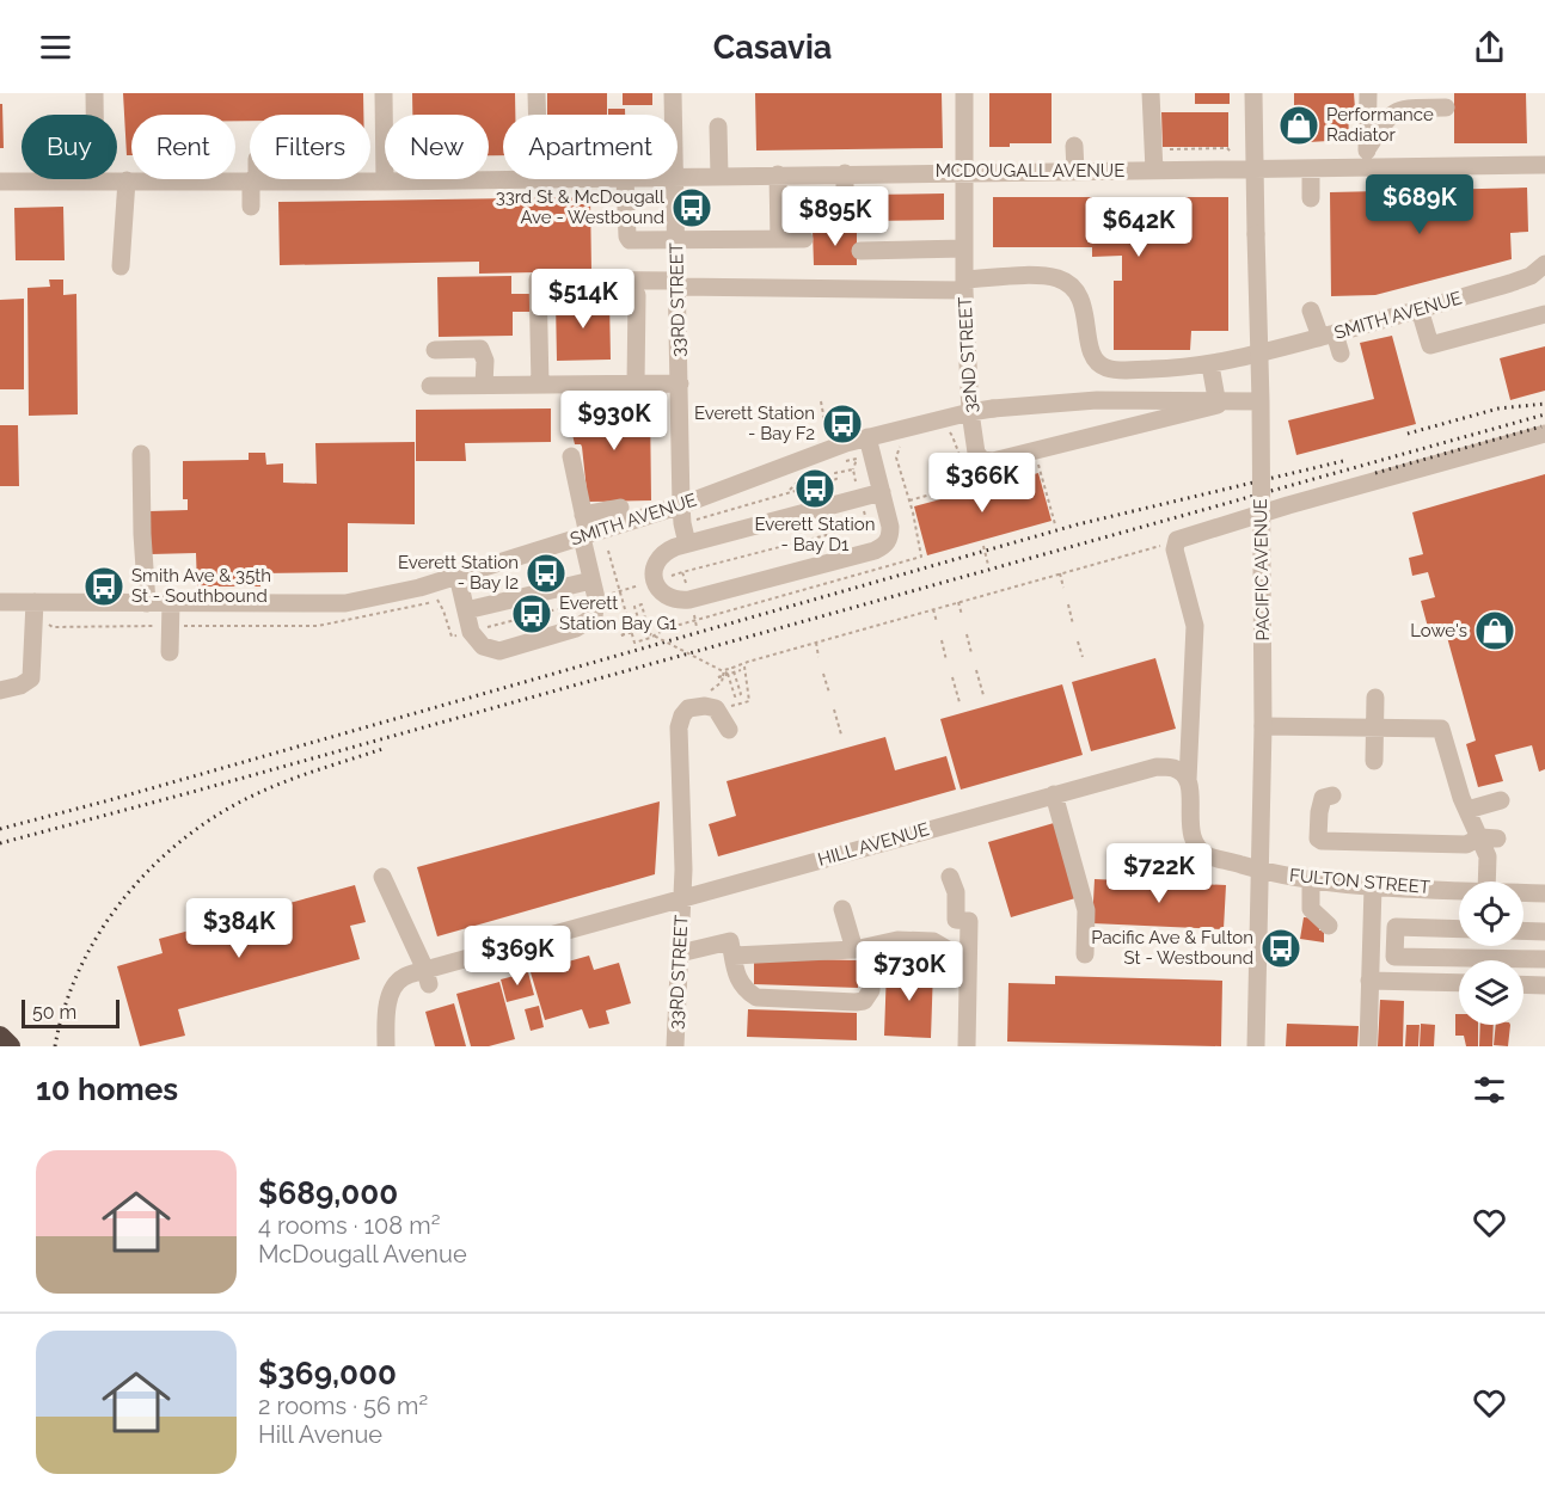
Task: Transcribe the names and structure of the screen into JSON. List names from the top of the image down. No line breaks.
{"streets":{"street":["MCDOUGALL AVENUE","33RD STREET","SMITH AVENUE","32ND STREET","PACIFIC AVENUE","HILL AVENUE","FULTON STREET"]},"crossings":[["MCDOUGALL AVENUE","32ND STREET"],["MCDOUGALL AVENUE","PACIFIC AVENUE"],["33RD STREET","SMITH AVENUE"],["33RD STREET","HILL AVENUE"],["SMITH AVENUE","32ND STREET"],["SMITH AVENUE","PACIFIC AVENUE"],["PACIFIC AVENUE","FULTON STREET"]],"places":{"shop":["Performance Radiator","Lowe's"],"bus stop":["33rd St & McDougall Ave - Westbound","Everett Station - Bay F2","Everett Station - Bay D1","Everett Station - Bay I2","Smith Ave & 35th St - Southbound","Everett Station Bay G1","Pacific Ave & Fulton St - Westbound"]},"scale_bar":"50 m","page":{"header":"Casavia","chip":["Buy","Rent","Filters","New","Apartment"],"price":["$689K","$895K","$642K","$514K","$930K","$366K","$722K","$384K","$369K","$730K"],"scale":"50 m","heading":"10 homes","list":[{"name":"$689,000","note":"4 rooms · 108 m² · McDougall Avenue"},{"name":"$369,000","note":"2 rooms · 56 m² · Hill Avenue"}]}}
